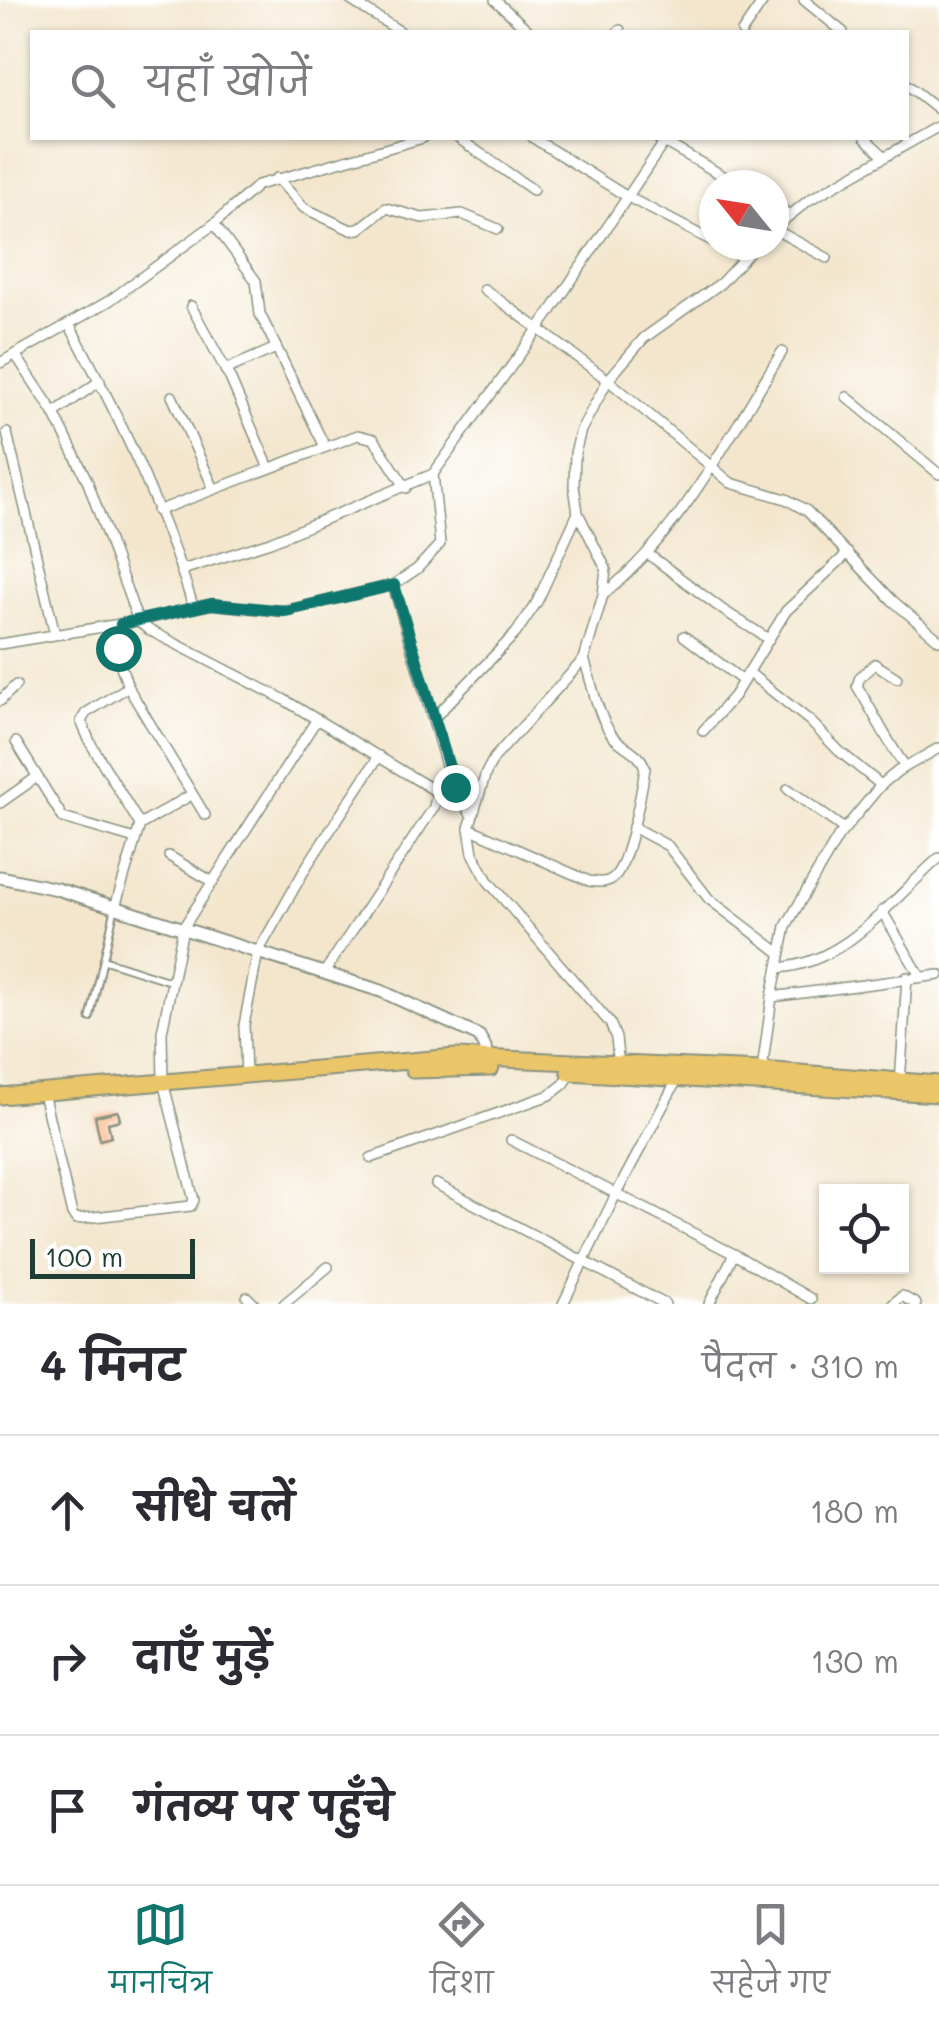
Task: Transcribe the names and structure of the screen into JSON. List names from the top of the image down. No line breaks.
{"scale_bar":"100 m","north":"top left","page":{"search":"यहाँ खोजें","scale":"100 m","heading":["4 मिनट","पैदल · 310 m"],"list":[["सीधे चलें","180 m"],["दाएँ मुड़ें","130 m"],"गंतव्य पर पहुँचे"],"nav":["मानचित्र","दिशा","सहेजे गए"]}}
